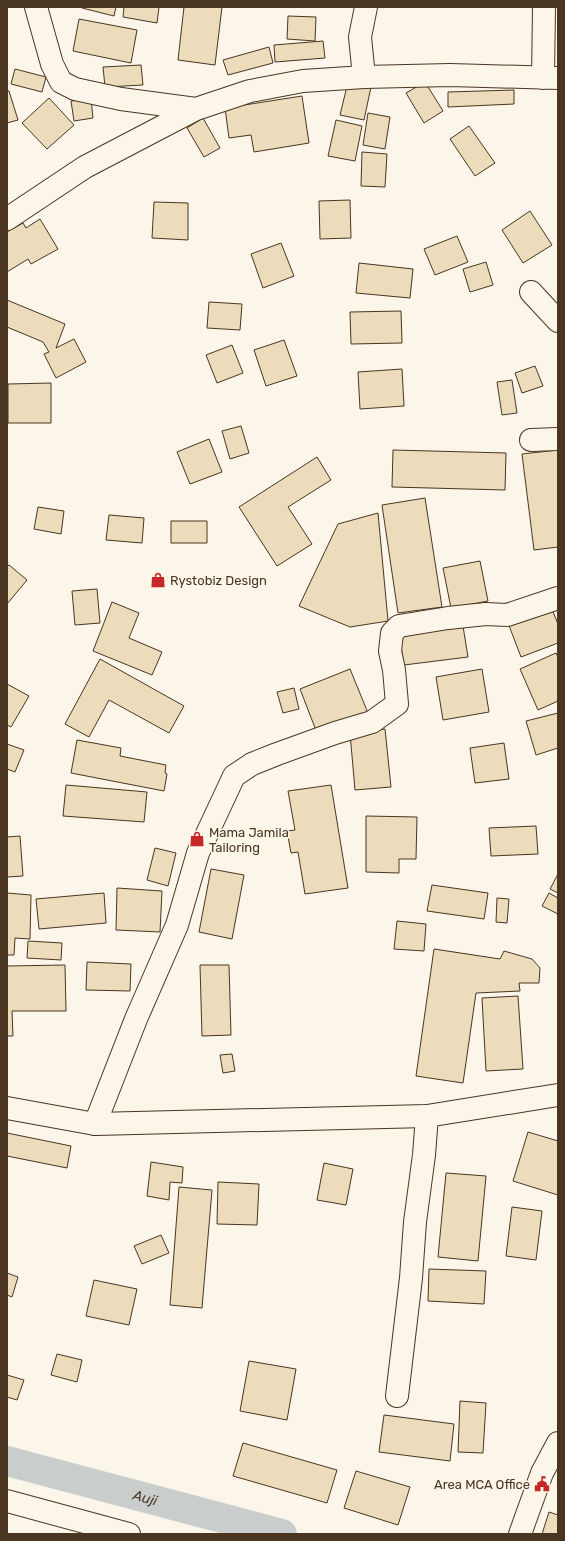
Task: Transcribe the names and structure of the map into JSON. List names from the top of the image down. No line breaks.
{"water":["Auji"],"places":{"shop":["Rystobiz Design","Mama Jamila Tailoring"],"public building":["Area MCA Office"]}}
